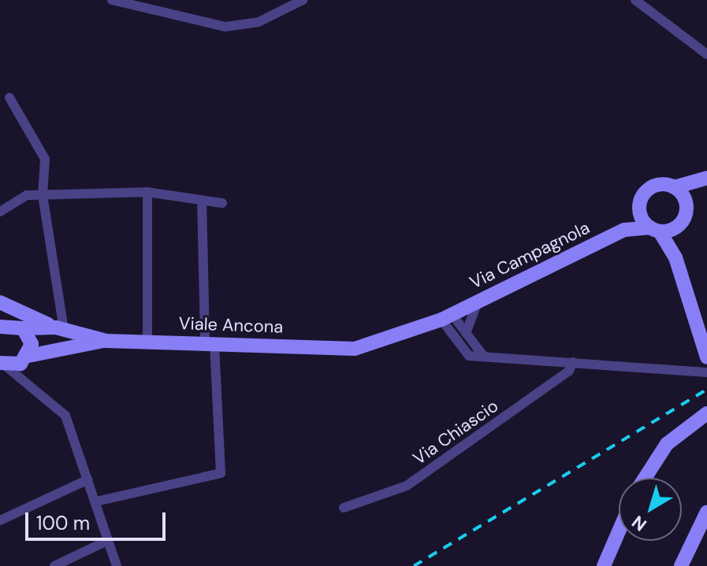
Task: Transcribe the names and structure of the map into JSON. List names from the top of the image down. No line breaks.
{"streets":{"main road":["Via Campagnola","Viale Ancona"],"street":["Via Chiascio"]},"crossings":[["Via Campagnola","Viale Ancona"]],"scale_bar":"100 m","north":"bottom left"}
